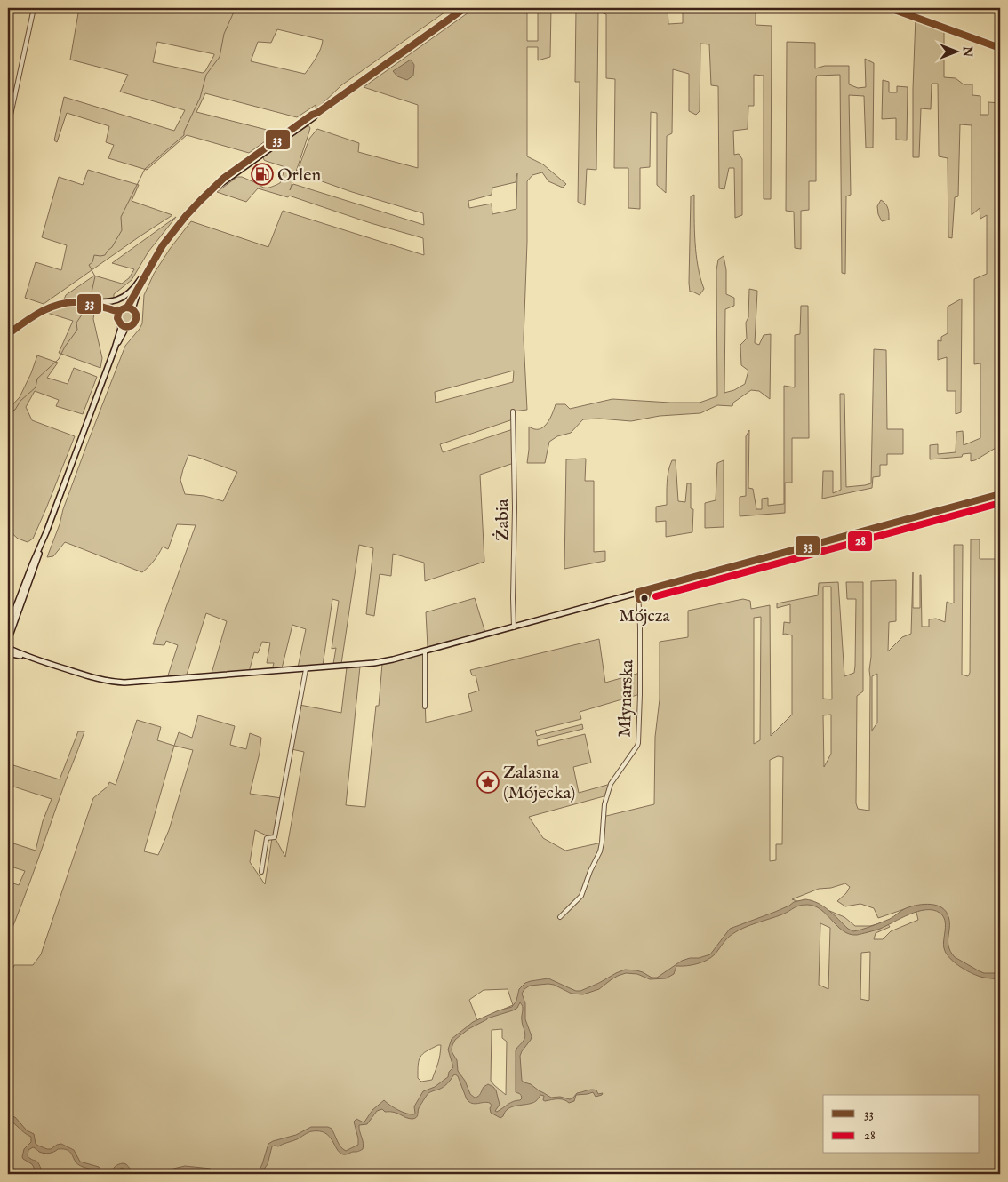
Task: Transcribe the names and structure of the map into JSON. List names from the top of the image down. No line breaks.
{"streets":{"street":["Żabia","Młynarska"]},"places":{"fuel station":["Orlen"],"other":["Mójcza"],"place":["Zalasna (Mójecka)"]},"lines":["transit line 33","transit line 28"],"legend":["33","28"],"north":"right"}
